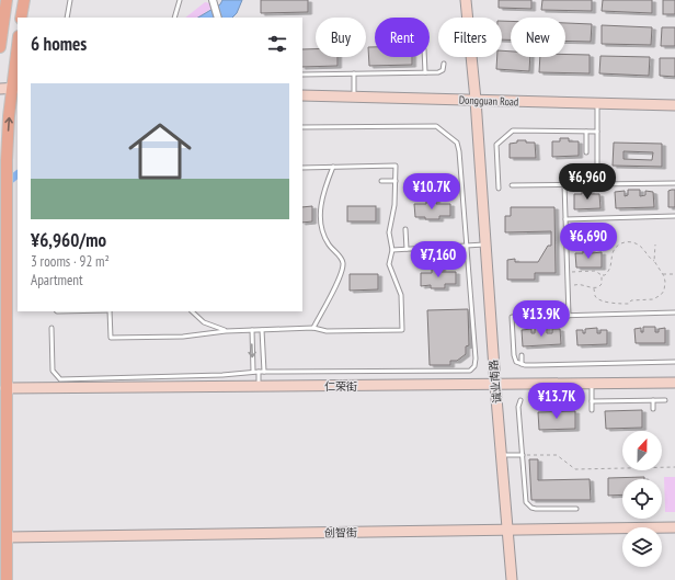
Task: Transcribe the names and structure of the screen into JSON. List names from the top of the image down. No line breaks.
{"streets":{"street":["Dongguan Road","诚业南路","仁荣街","创智街"]},"crossings":[["Dongguan Road","诚业南路"],["诚业南路","仁荣街"],["诚业南路","创智街"]],"north":"top","page":{"chip":["Buy","Rent","Filters","New"],"heading":"6 homes","list":[{"name":"¥6,960/mo","note":"3 rooms · 92 m² · Apartment"}],"price":["¥6,960","¥10.7K","¥6,690","¥7,160","¥13.9K","¥13.7K"]}}
